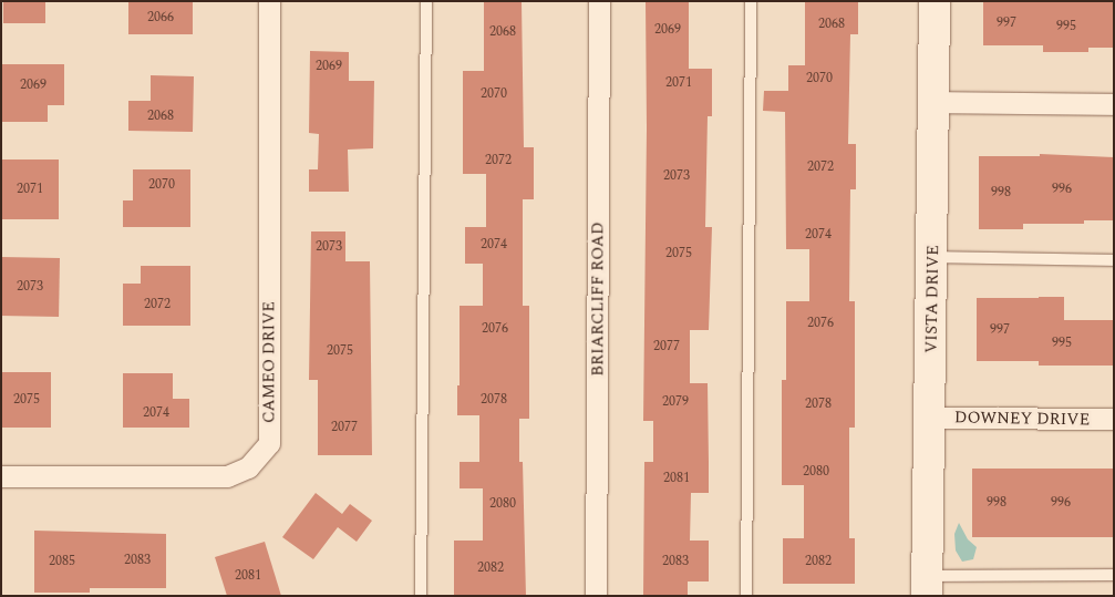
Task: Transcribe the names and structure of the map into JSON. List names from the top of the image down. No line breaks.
{"streets":{"street":["BRIARCLIFF ROAD","VISTA DRIVE","CAMEO DRIVE","DOWNEY DRIVE"]},"crossings":[["VISTA DRIVE","DOWNEY DRIVE"]],"house_numbers":["2066","997","2068","995","2069","2068","2069","2070","2071","2069","2070","2068","2072","2072","2073","2070","2071","996","998","2074","2074","2073","2075","2073","2072","2076","2076","997","995","2077","2075","2075","2078","2079","2078","2074","2077","2080","2081","998","996","2080","2083","2085","2083","2082","2082","2081"]}
